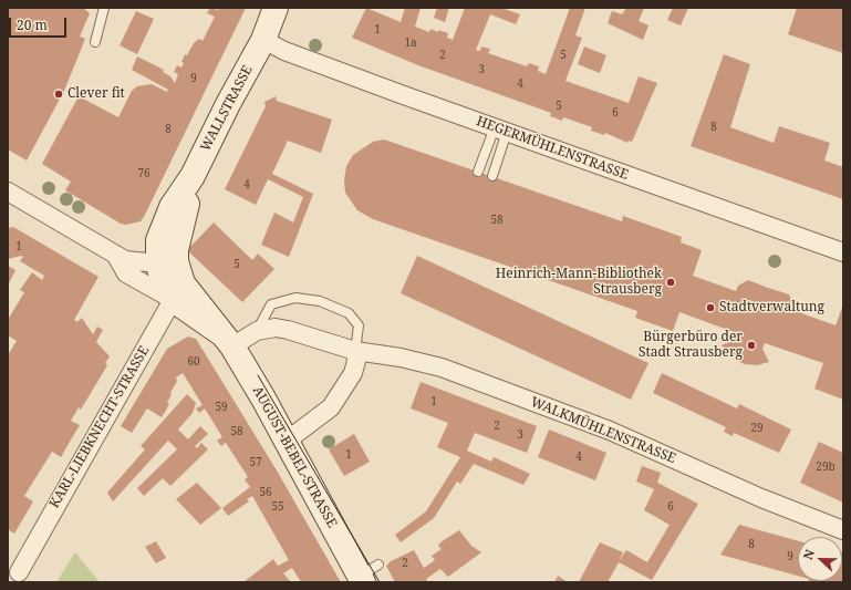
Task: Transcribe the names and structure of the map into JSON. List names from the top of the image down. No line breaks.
{"streets":{"street":["WALLSTRASSE","HEGERMÜHLENSTRASSE","KARL-LIEBKNECHT-STRASSE","WALKMÜHLENSTRASSE","AUGUST-BEBEL-STRASSE"]},"crossings":[["WALLSTRASSE","HEGERMÜHLENSTRASSE"],["WALLSTRASSE","KARL-LIEBKNECHT-STRASSE"],["WALLSTRASSE","AUGUST-BEBEL-STRASSE"],["KARL-LIEBKNECHT-STRASSE","AUGUST-BEBEL-STRASSE"],["WALKMÜHLENSTRASSE","AUGUST-BEBEL-STRASSE"]],"places":["Clever fit","Heinrich-Mann-Bibliothek Strausberg","Stadtverwaltung","Bürgerbüro der Stadt Strausberg"],"house_numbers":["1","1a","2","5","3","9","4","5","6","8","8","76","4","58","1","5","60","1","59","2","29","58","3","1","4","57","29b","56","55","6","8","9","2"],"scale_bar":"20 m","north":"left"}
